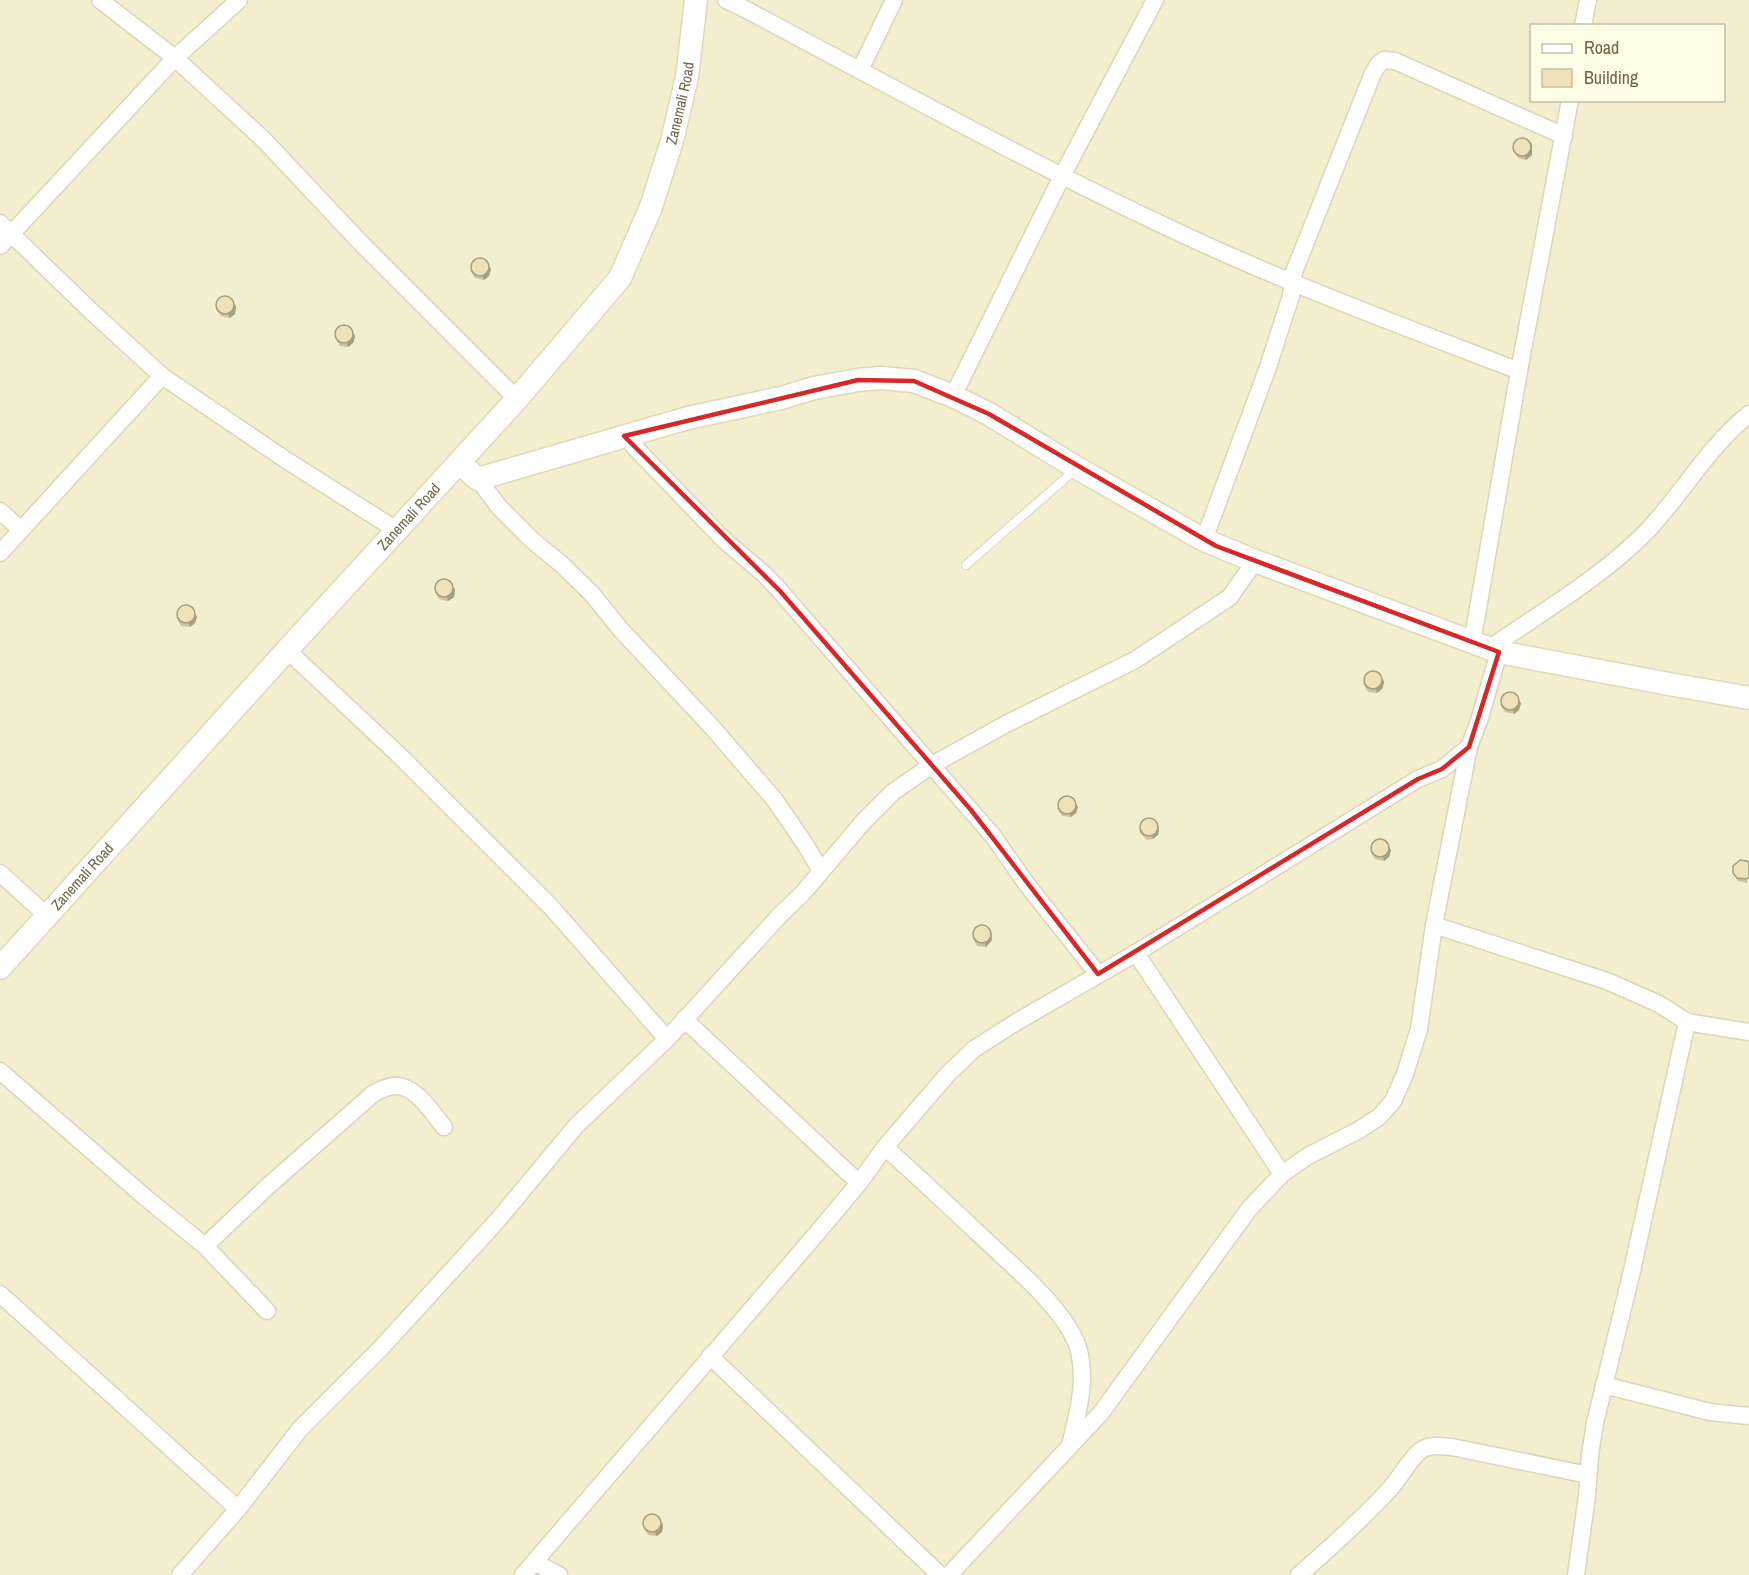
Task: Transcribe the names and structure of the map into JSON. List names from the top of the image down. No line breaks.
{"streets":{"street":["Zanemali Road"]},"legend":["Road","Building"]}
